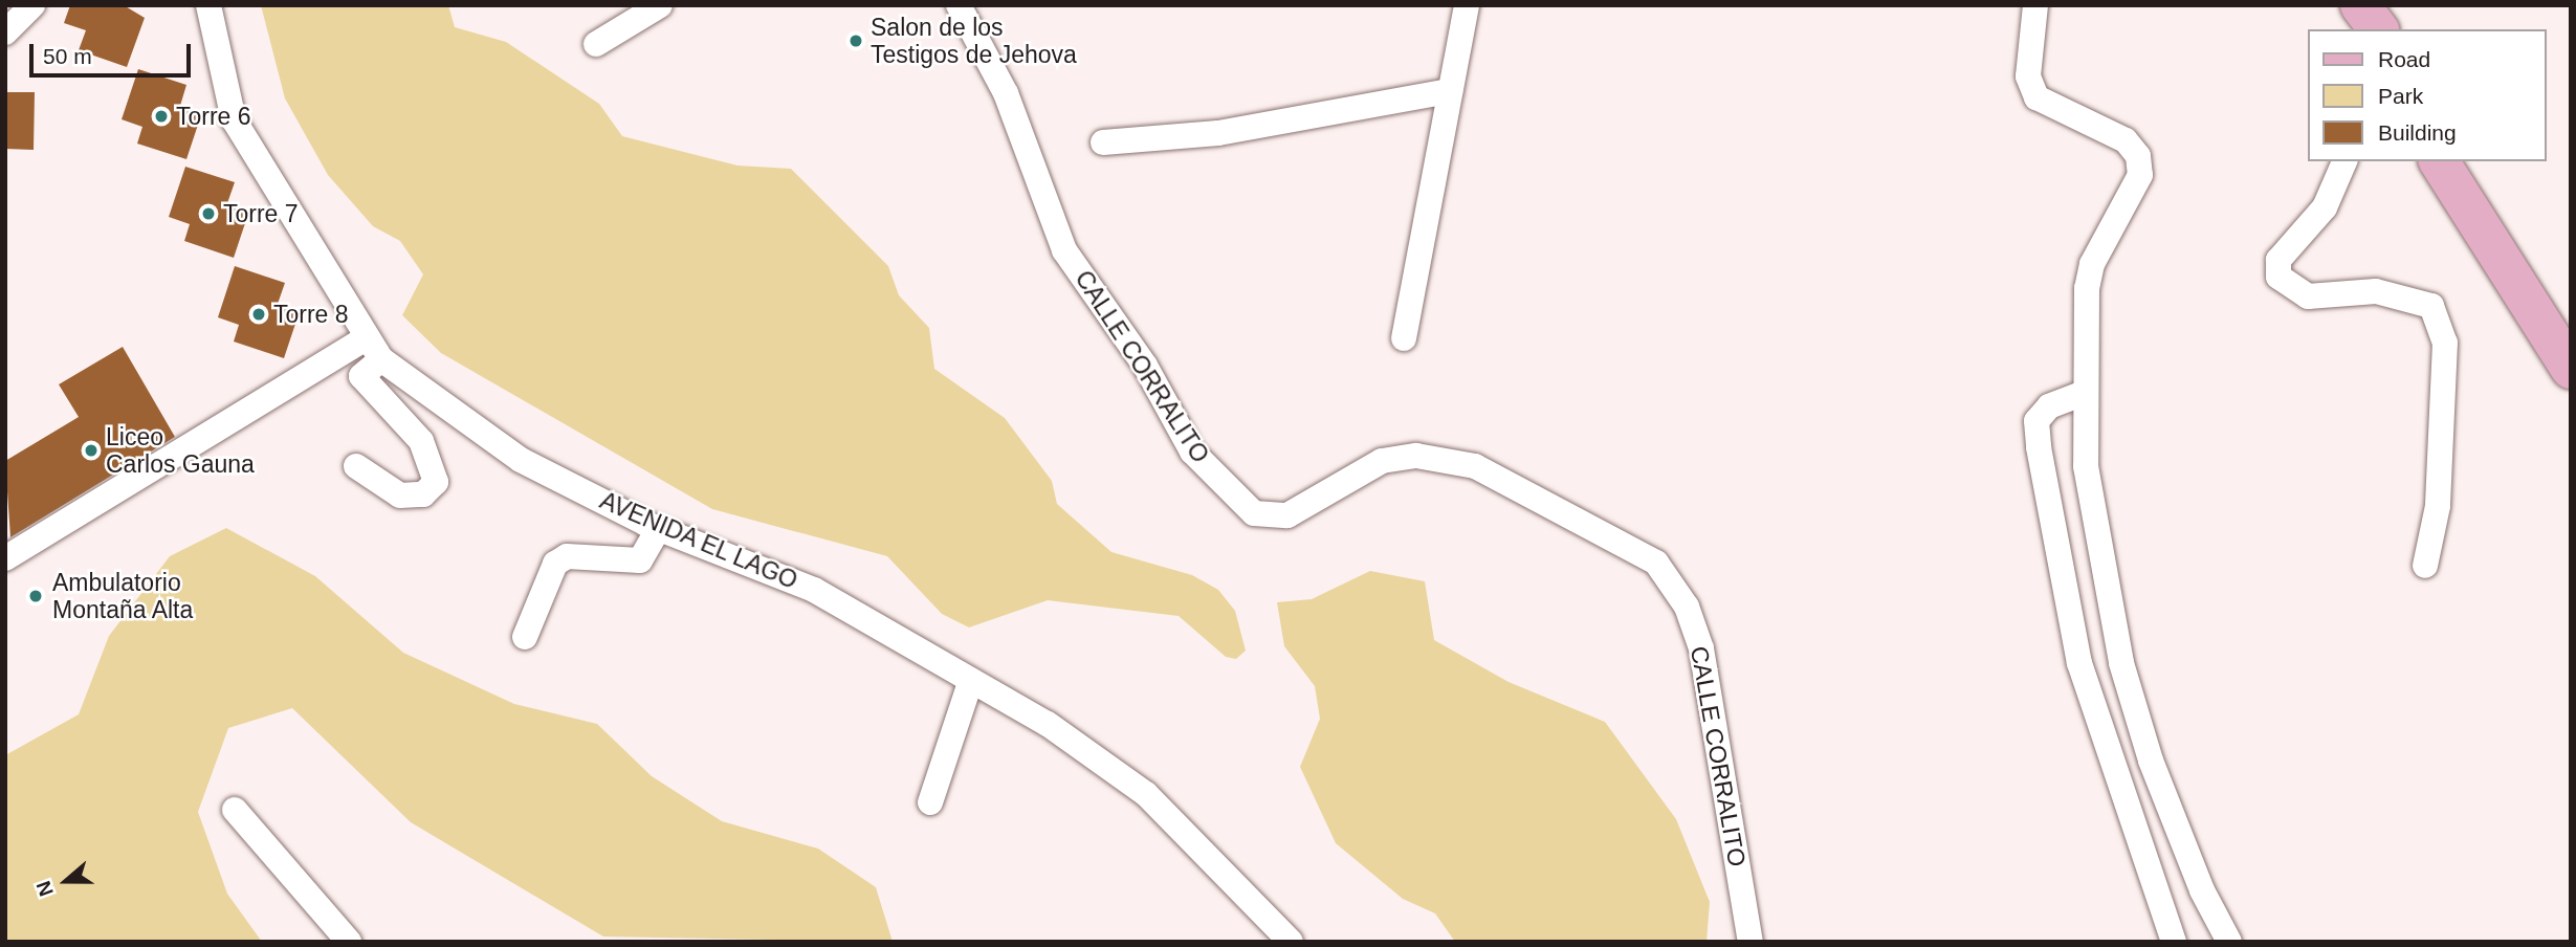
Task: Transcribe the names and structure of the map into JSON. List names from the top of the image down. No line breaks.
{"streets":{"street":["CALLE CORRALITO","AVENIDA EL LAGO"]},"places":["Salon de los Testigos de Jehova","Torre 6","Torre 7","Torre 8","Liceo Carlos Gauna","Ambulatorio Montaña Alta"],"legend":["Road","Park","Building"],"scale_bar":"50 m","north":"left"}
